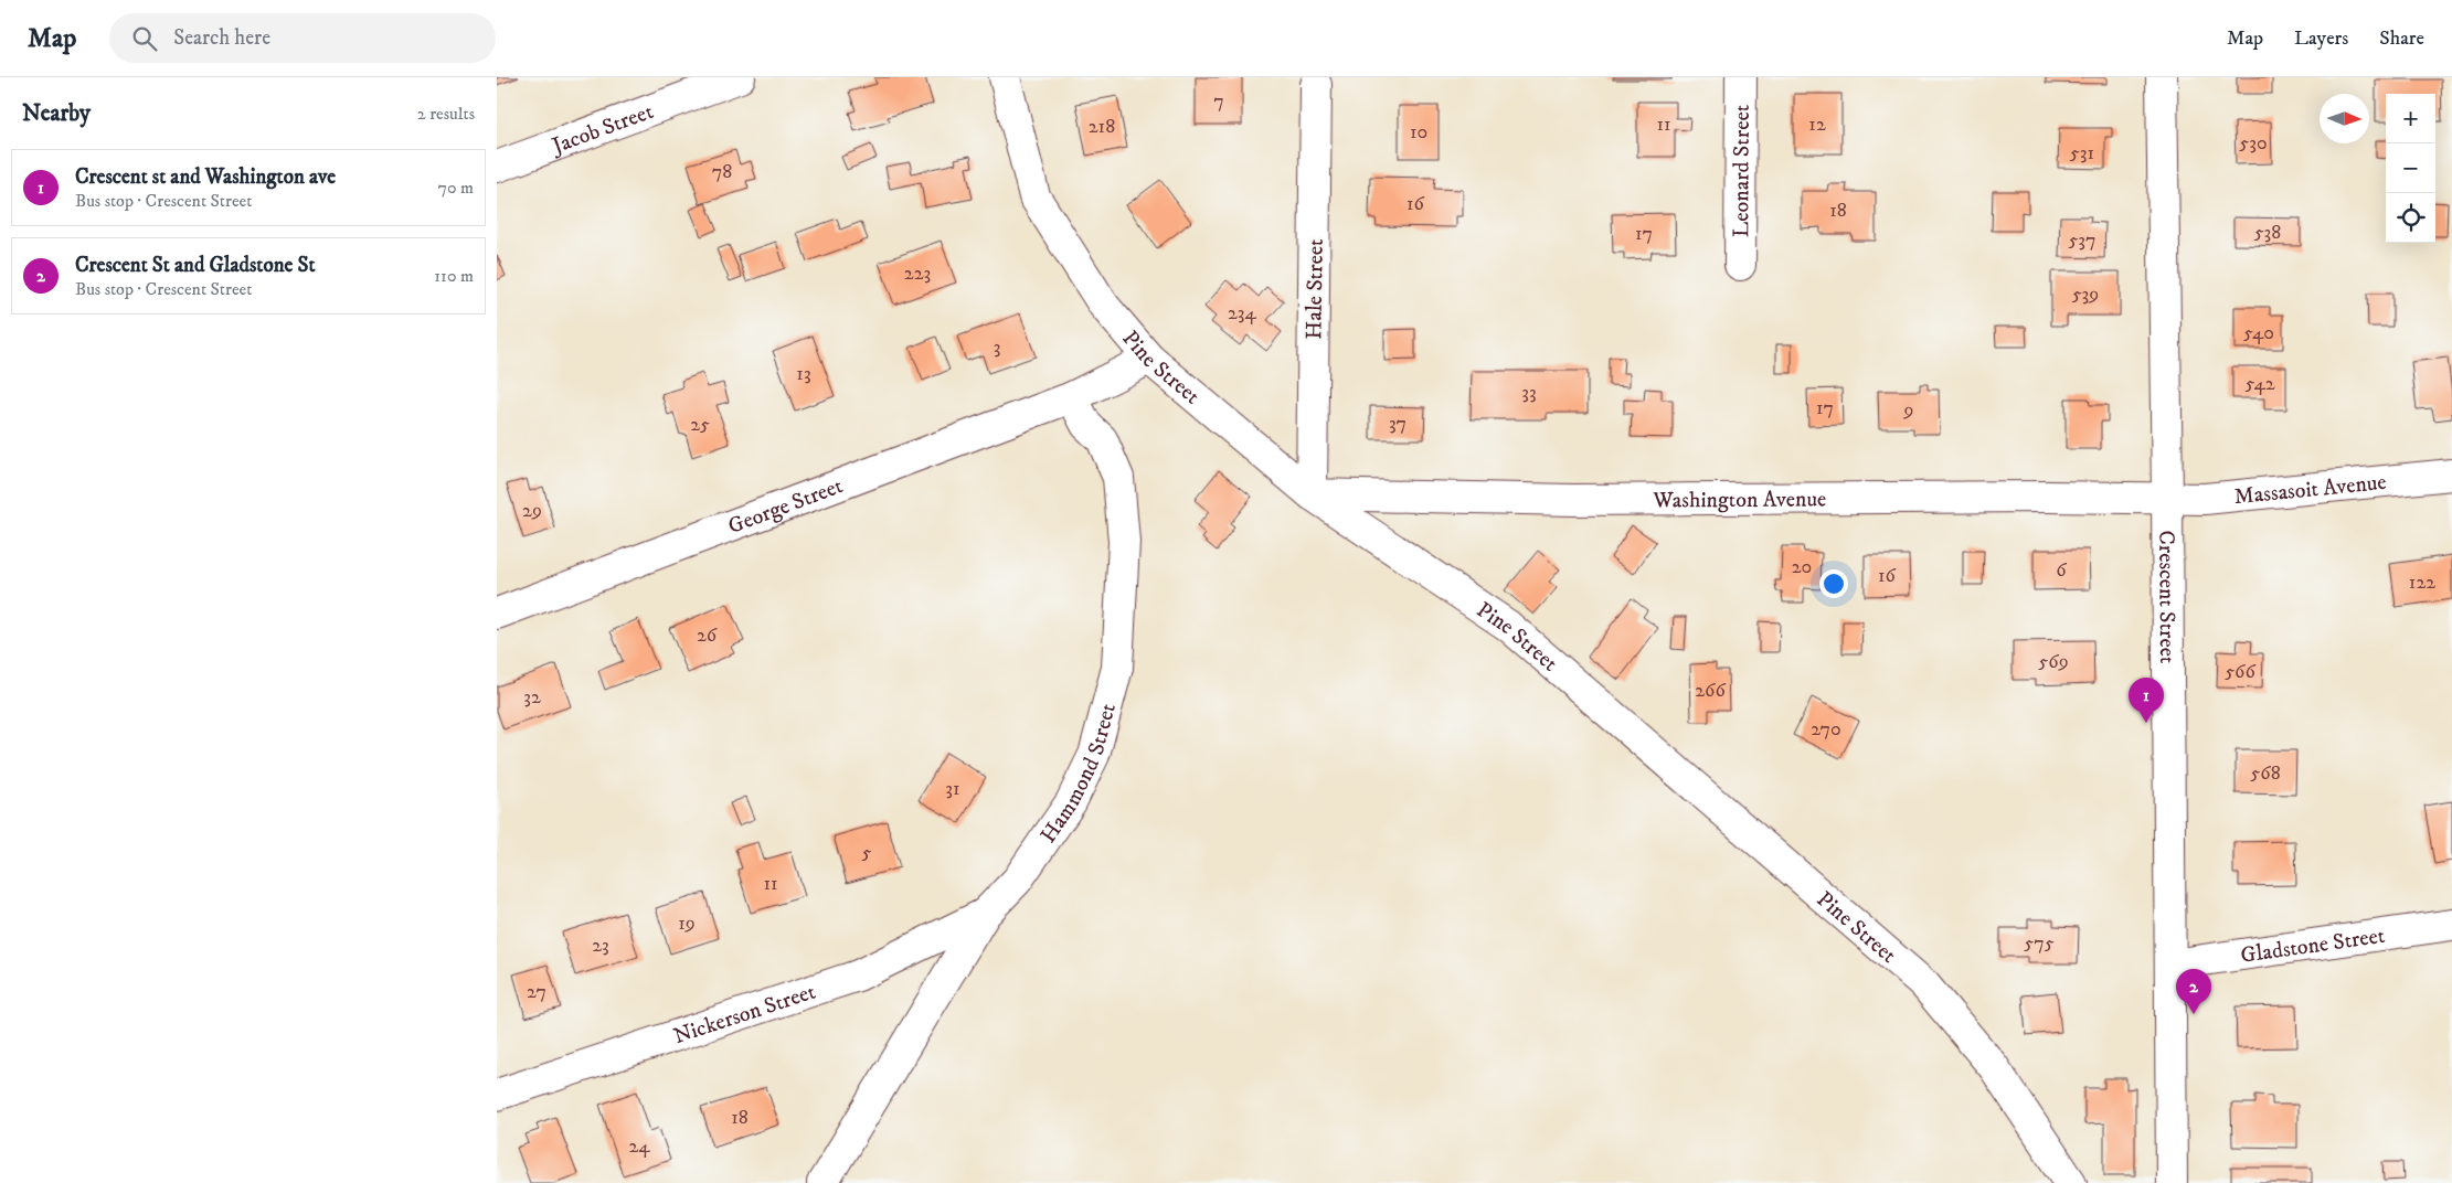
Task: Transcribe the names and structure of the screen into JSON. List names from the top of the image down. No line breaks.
{"streets":{"street":["Jacob Street","Leonard Street","Hale Street","Pine Street","Massasoit Avenue","Washington Avenue","George Street","Crescent Street","Hammond Street","Gladstone Street","Nickerson Street"]},"crossings":[["Hale Street","Pine Street"],["Hale Street","Washington Avenue"],["Pine Street","Washington Avenue"],["Massasoit Avenue","Washington Avenue"],["Massasoit Avenue","Crescent Street"],["Washington Avenue","Crescent Street"],["George Street","Hammond Street"],["Crescent Street","Gladstone Street"],["Hammond Street","Nickerson Street"]],"house_numbers":["7","11","12","218","10","530","531","78","16","18","538","17","537","223","539","234","540","3","13","542","33","17","9","37","25","29","20","6","16","122","26","569","566","266","32","270","568","31","5","11","19","575","23","27","18","24"],"north":"right","page":{"header":"Map","search":"Search here","nav":["Map","Layers","Share"],"heading":["Nearby","2 results"],"map_buttons":["+","−"],"list":[{"mark":"1","name":"Crescent st and Washington ave","note":"Bus stop · Crescent Street","value":"70 m"},{"mark":"2","name":"Crescent St and Gladstone St","note":"Bus stop · Crescent Street","value":"110 m"}],"pins":["1","2"]}}
